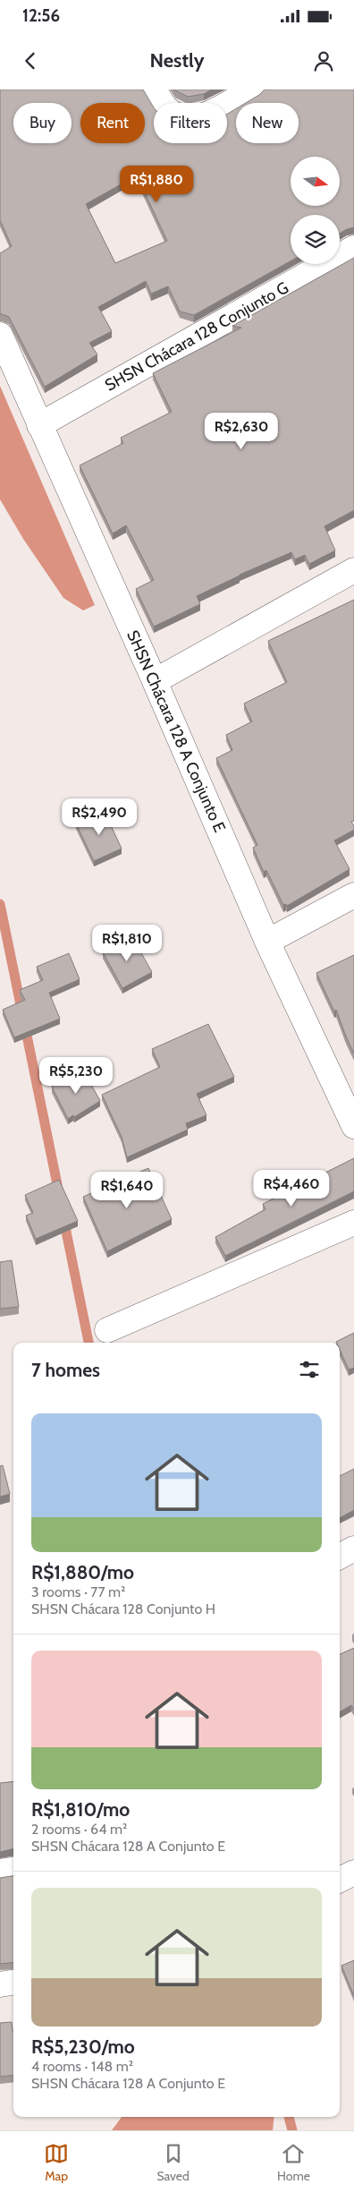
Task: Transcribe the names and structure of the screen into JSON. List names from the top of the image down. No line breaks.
{"streets":{"street":["SHSN Chácara 128 Conjunto G","SHSN Chácara 128 A Conjunto E"]},"crossings":[["SHSN Chácara 128 Conjunto G","SHSN Chácara 128 A Conjunto E"]],"north":"right","page":{"status":"12:56","header":"Nestly","chip":["Buy","Rent","Filters","New"],"price":["R$1,880","R$2,630","R$2,490","R$1,810","R$5,230","R$4,460","R$1,640"],"heading":"7 homes","list":[{"name":"R$1,880/mo","note":"3 rooms · 77 m² · SHSN Chácara 128 Conjunto H"},{"name":"R$1,810/mo","note":"2 rooms · 64 m² · SHSN Chácara 128 A Conjunto E"},{"name":"R$5,230/mo","note":"4 rooms · 148 m² · SHSN Chácara 128 A Conjunto E"}],"tabs":["Map","Saved","Home"]}}
